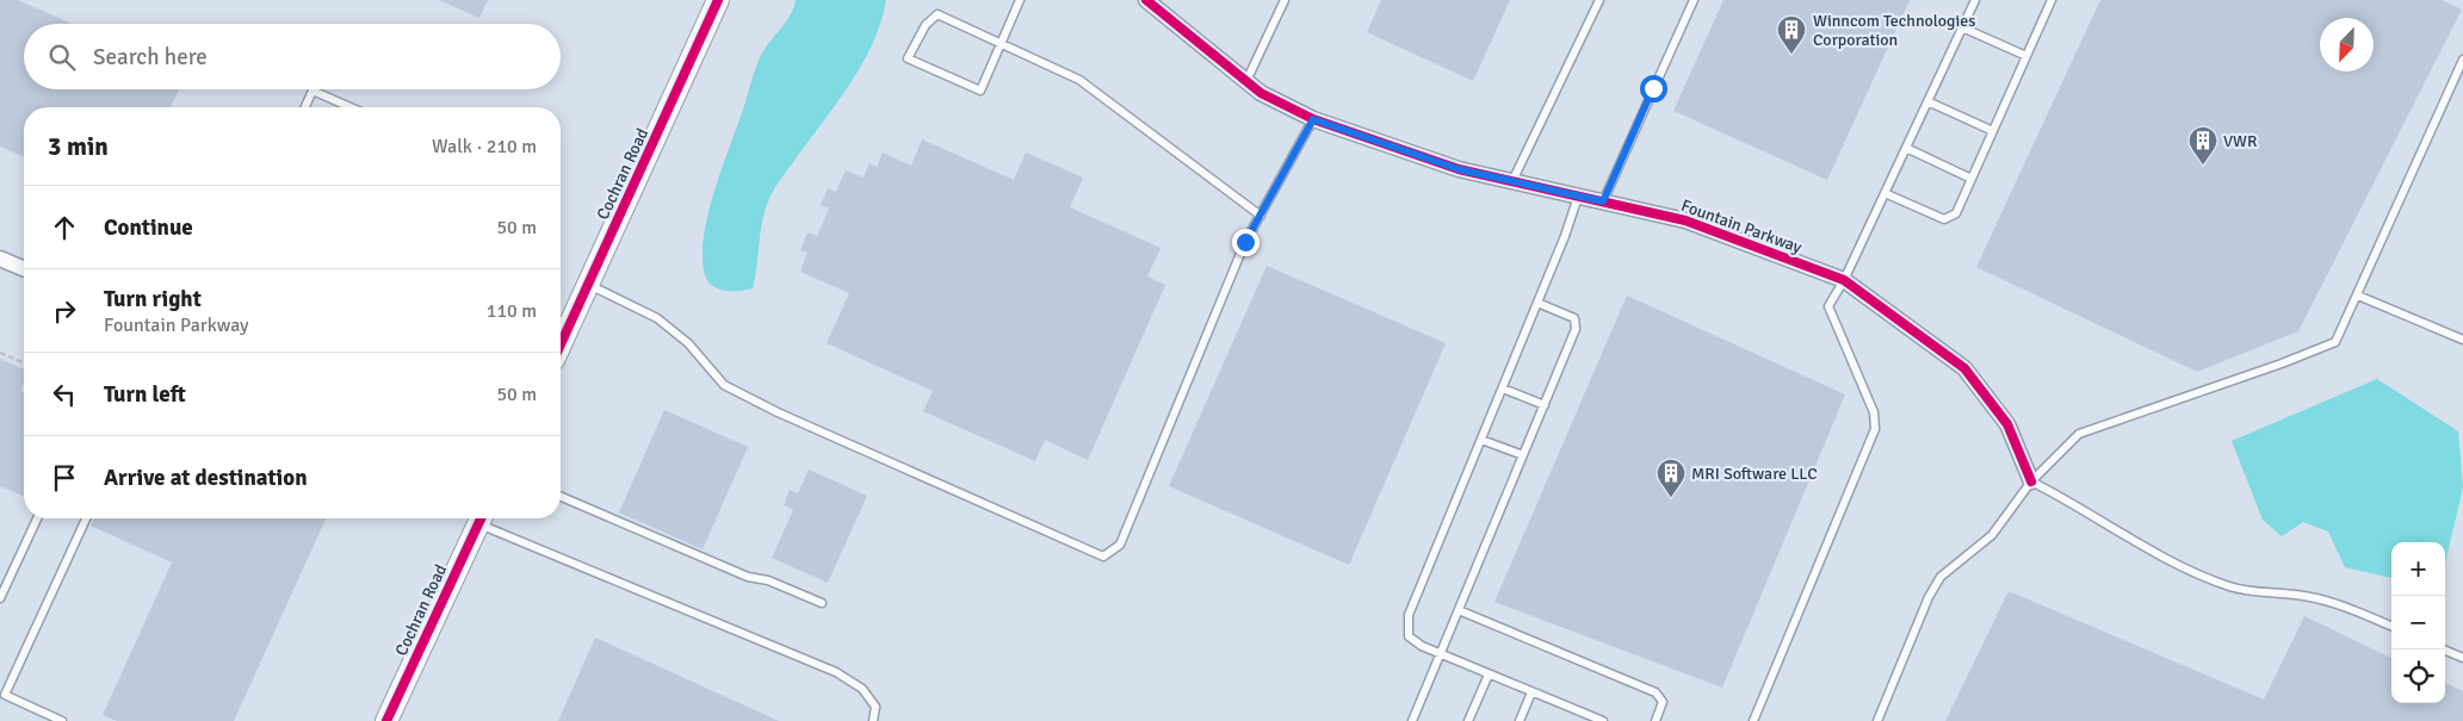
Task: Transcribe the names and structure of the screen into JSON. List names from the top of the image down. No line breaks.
{"streets":{"street":["Cochran Road","Fountain Parkway"]},"places":{"building":["Winncom Technologies Corporation","VWR","MRI Software LLC"]},"north":"bottom left","page":{"search":"Search here","heading":["3 min","Walk · 210 m"],"list":[["Continue","50 m"],["Turn right","Fountain Parkway","110 m"],["Turn left","50 m"],"Arrive at destination"],"map_buttons":["+","−"]}}
